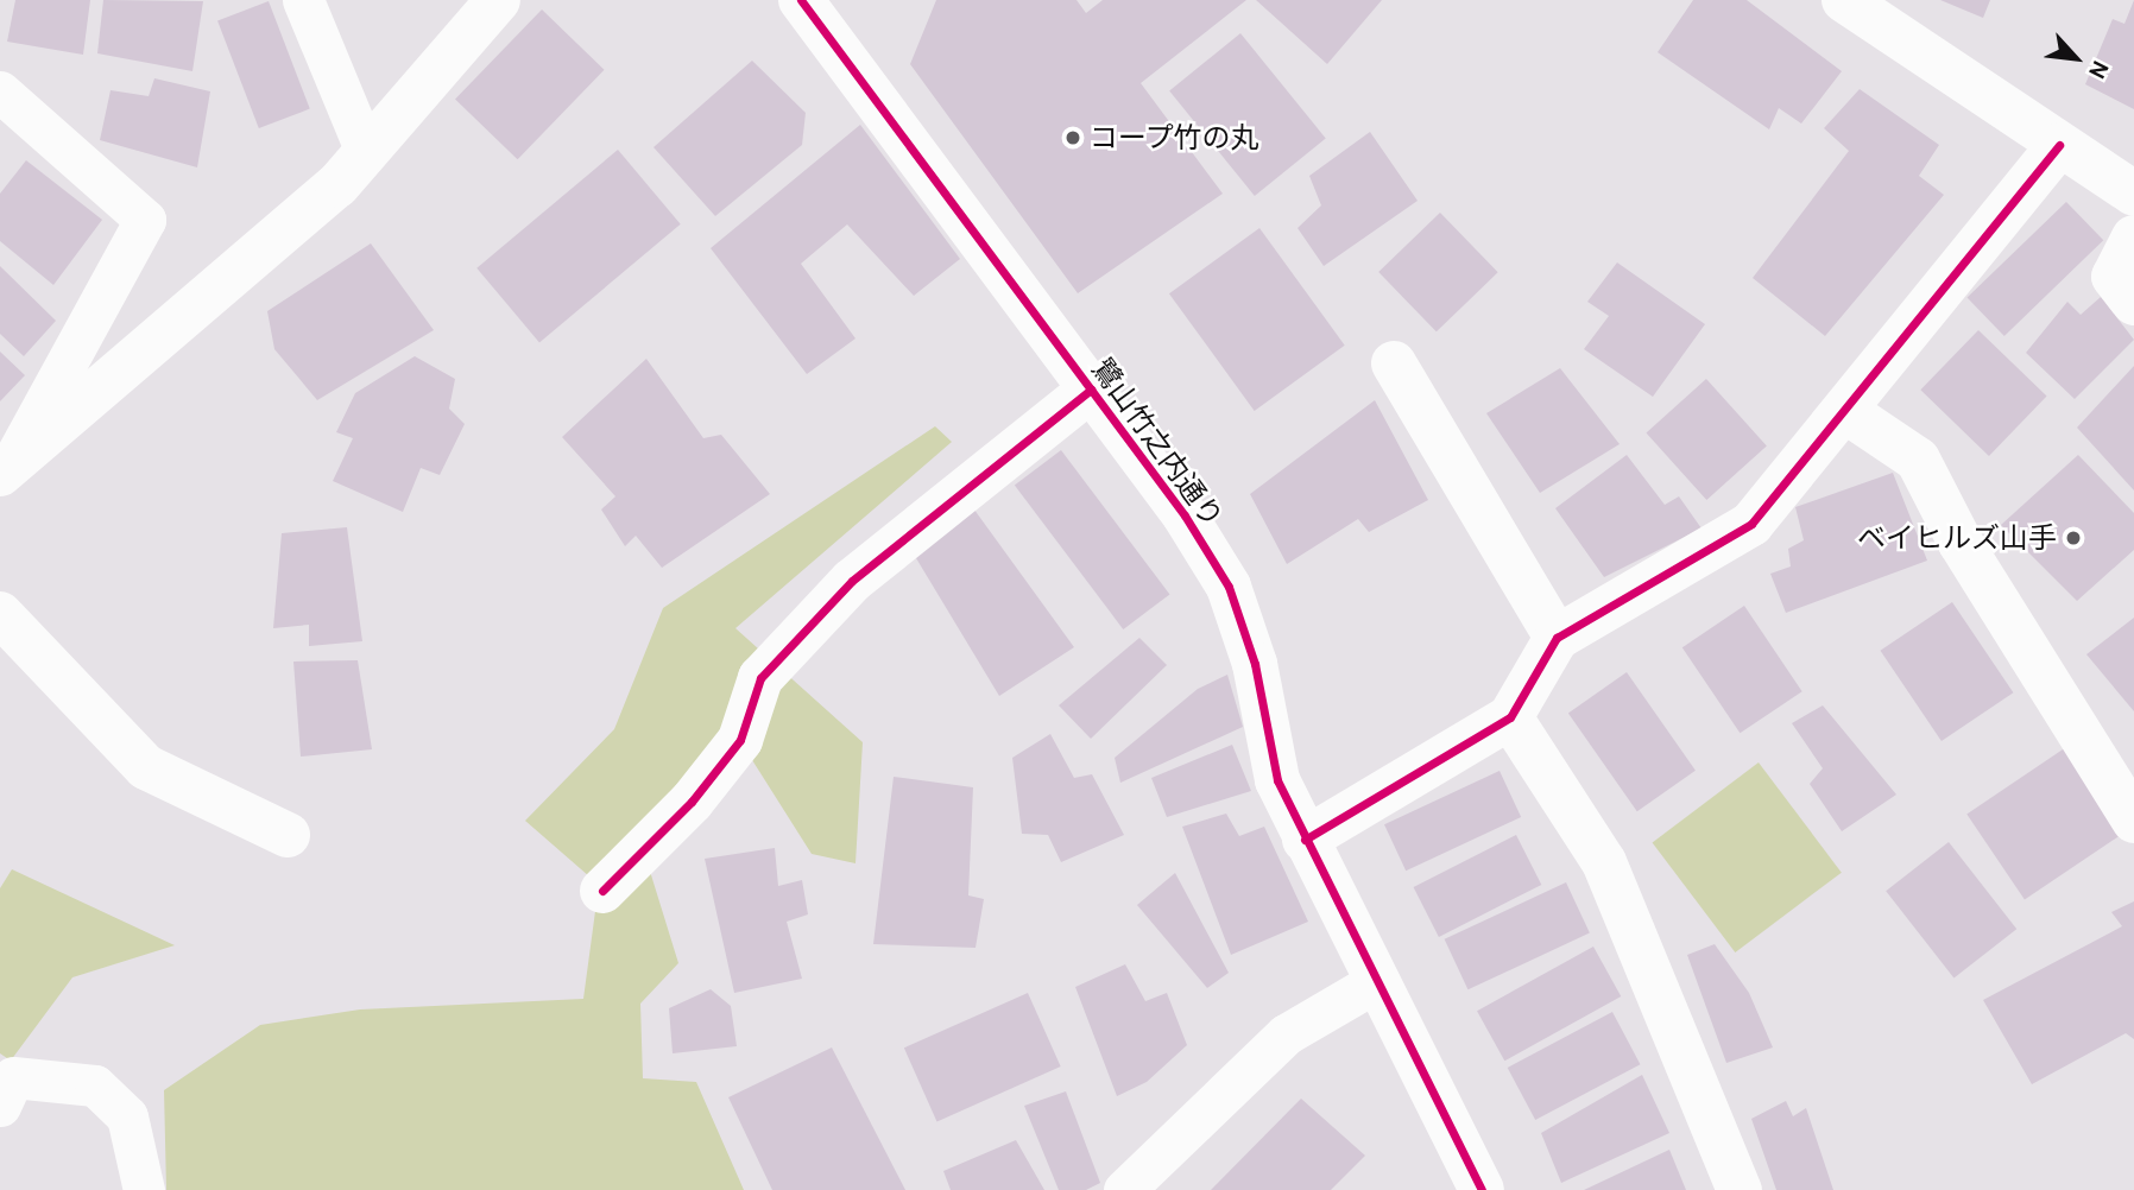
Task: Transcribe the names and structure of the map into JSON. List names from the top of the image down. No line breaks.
{"streets":{"street":["鷺山竹之内通り"]},"places":["コープ竹の丸","ベイヒルズ山手"],"north":"bottom right"}
